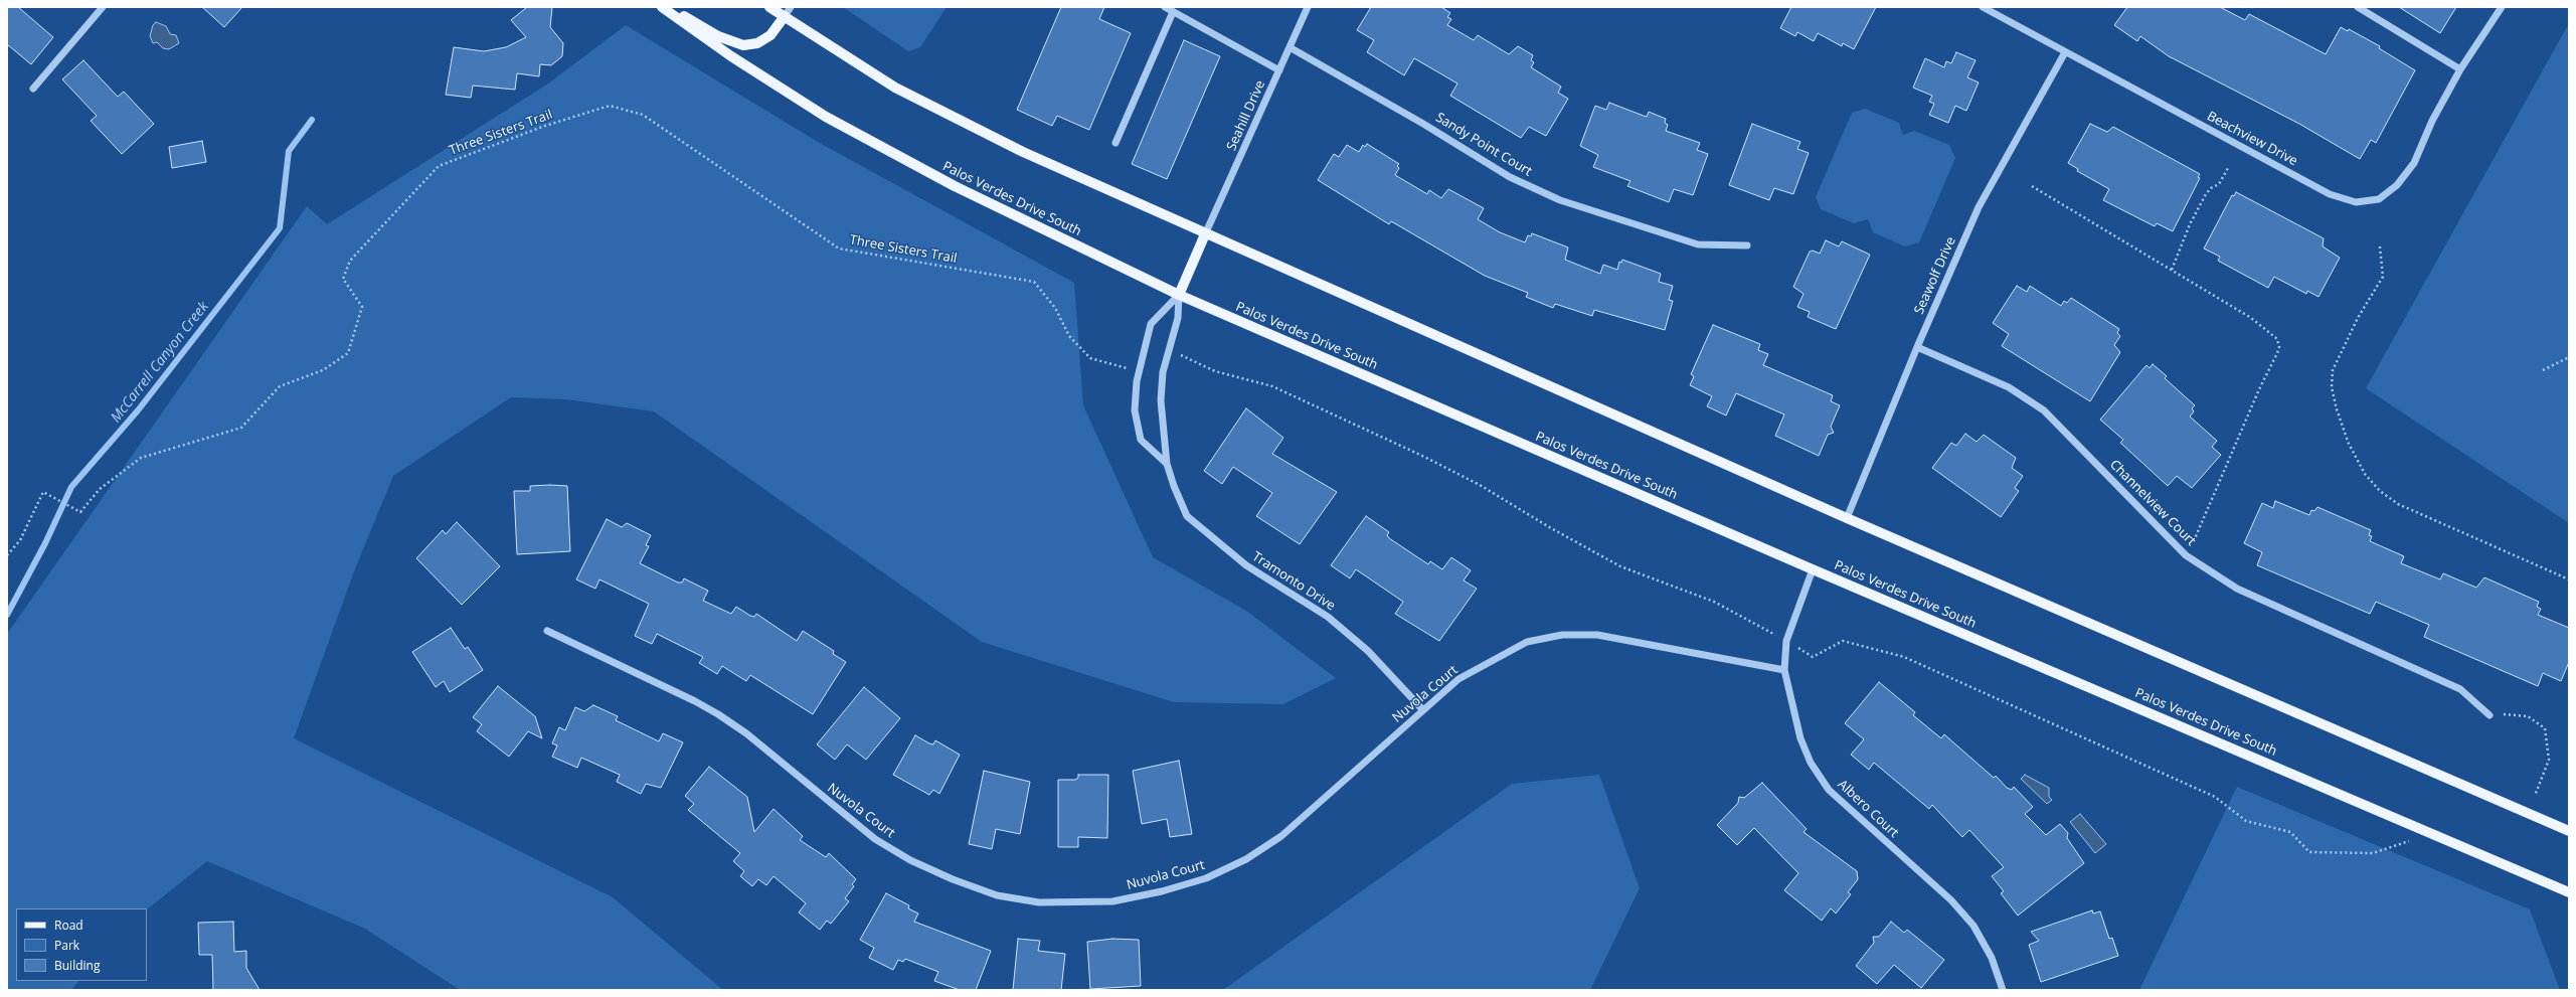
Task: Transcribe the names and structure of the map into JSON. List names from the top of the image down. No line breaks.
{"streets":{"main road":["Palos Verdes Drive South"],"street":["Seahill Drive","Beachview Drive","Sandy Point Court","Seawolf Drive","Channelview Court","Tramonto Drive","Nuvola Court","Albero Court"],"path":["Three Sisters Trail"]},"crossings":[["Seahill Drive","Sandy Point Court"],["Beachview Drive","Seawolf Drive"],["Palos Verdes Drive South","Tramonto Drive"],["Palos Verdes Drive South","Albero Court"],["Seawolf Drive","Channelview Court"],["Tramonto Drive","Nuvola Court"],["Nuvola Court","Albero Court"]],"water":["McCarrell Canyon Creek"],"legend":["Road","Park","Building"]}
